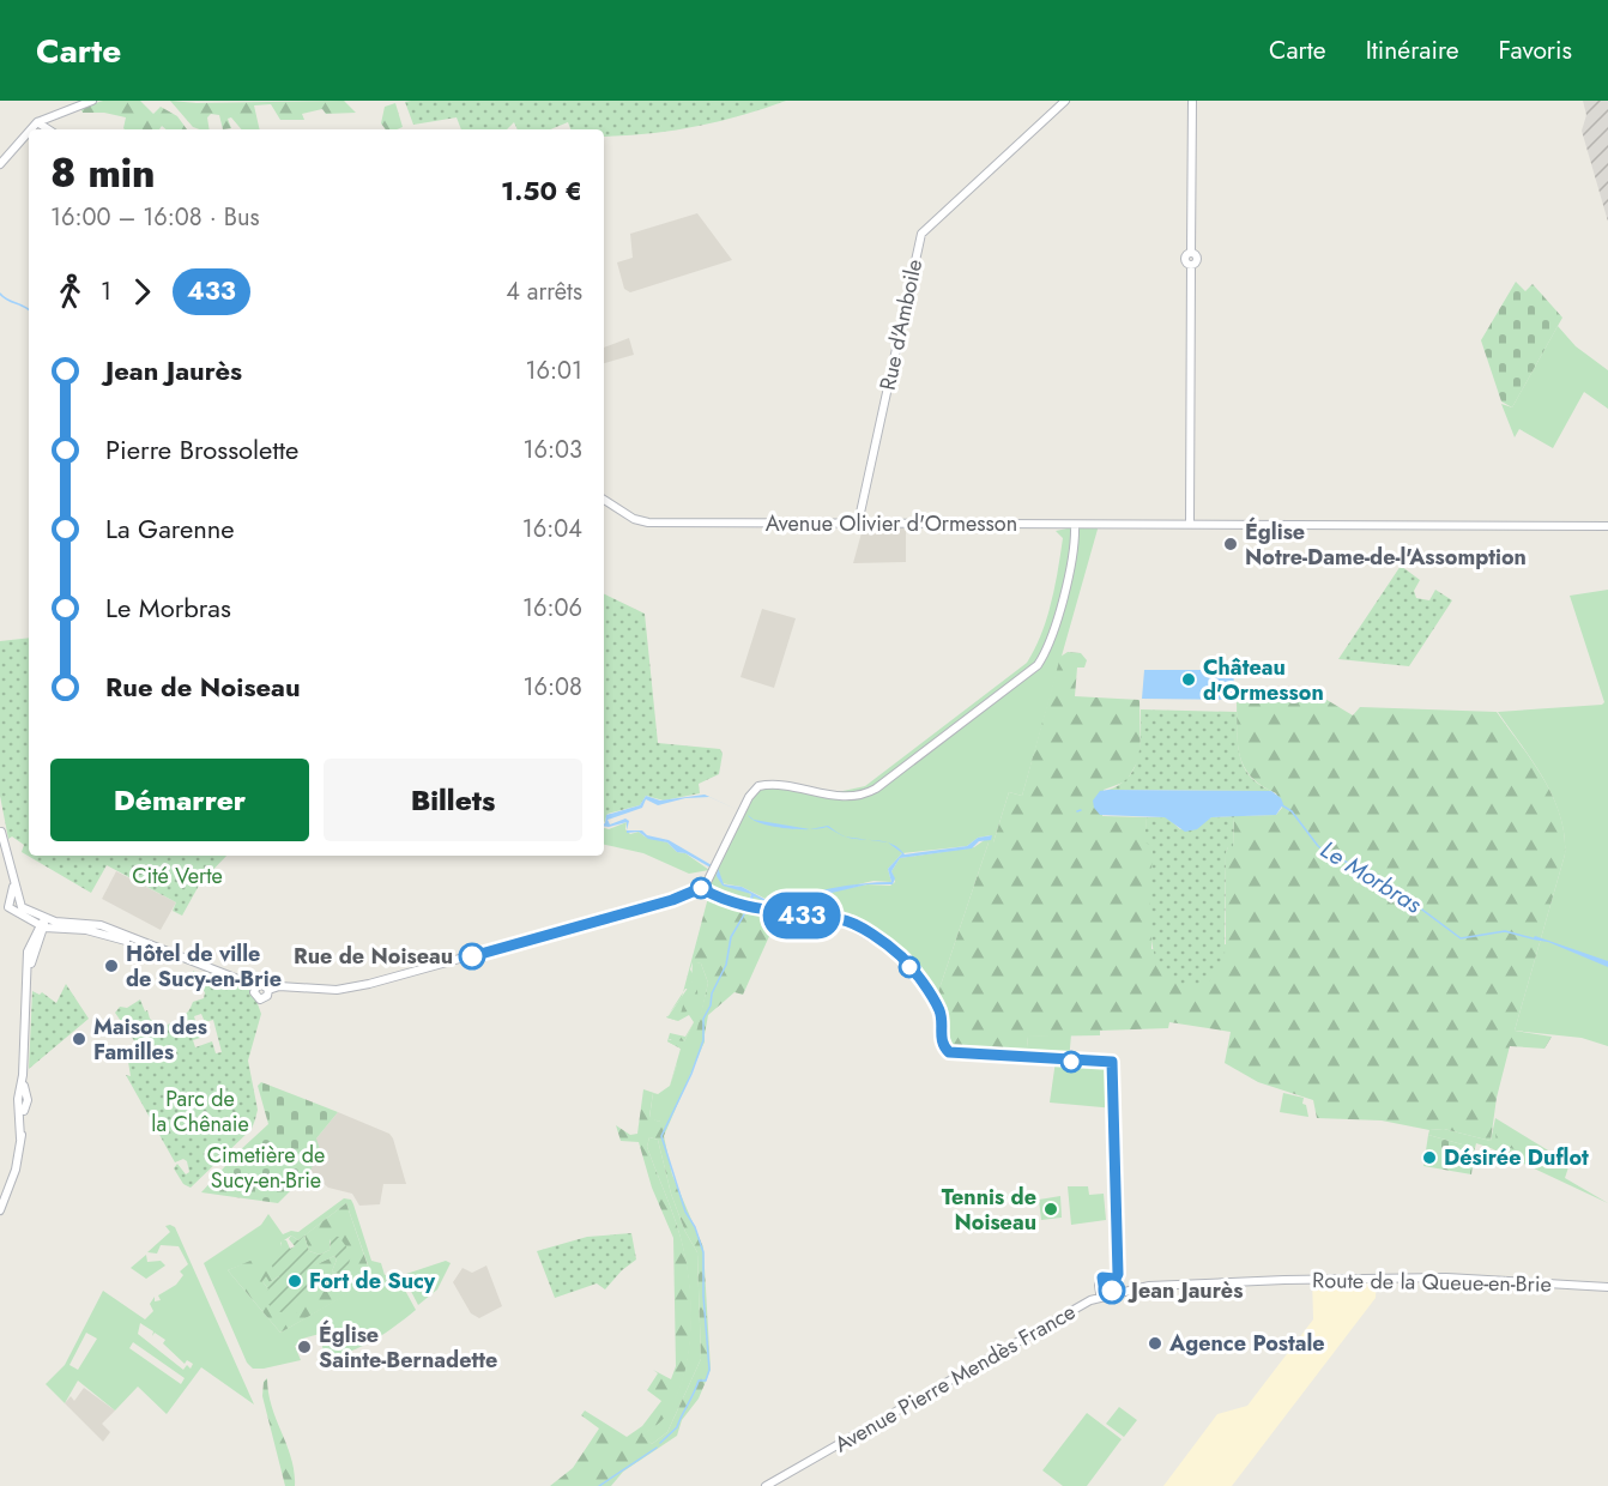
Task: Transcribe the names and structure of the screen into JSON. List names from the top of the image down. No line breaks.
{"streets":{"street":["Rue d'Amboile","Avenue Olivier d'Ormesson","Route de la Queue-en-Brie","Avenue Pierre Mendès France"]},"crossings":[["Rue d'Amboile","Avenue Olivier d'Ormesson"],["Route de la Queue-en-Brie","Avenue Pierre Mendès France"]],"water":["Le Morbras"],"parks":["Cité Verte","Parc de la Chênaie","Cimetière de Sucy-en-Brie"],"places":["Église Notre-Dame-de-l'Assomption","Château d'Ormesson","Rue de Noiseau","Hôtel de ville de Sucy-en-Brie","Maison des Familles","Désirée Duflot","Tennis de Noiseau","Fort de Sucy","Jean Jaurès","Agence Postale","Église Sainte-Bernadette"],"lines":["bus line 433"],"page":{"header":"Carte","nav":["Carte","Itinéraire","Favoris"],"on_map":"433","heading":["8 min","16:00 – 16:08 · Bus","1.50 €"],"legs":["1","433","4 arrêts"],"list":[{"name":"Jean Jaurès","value":"16:01"},{"name":"Pierre Brossolette","value":"16:03"},{"name":"La Garenne","value":"16:04"},{"name":"Le Morbras","value":"16:06"},{"name":"Rue de Noiseau","value":"16:08"}],"buttons":["Démarrer","Billets"]}}
